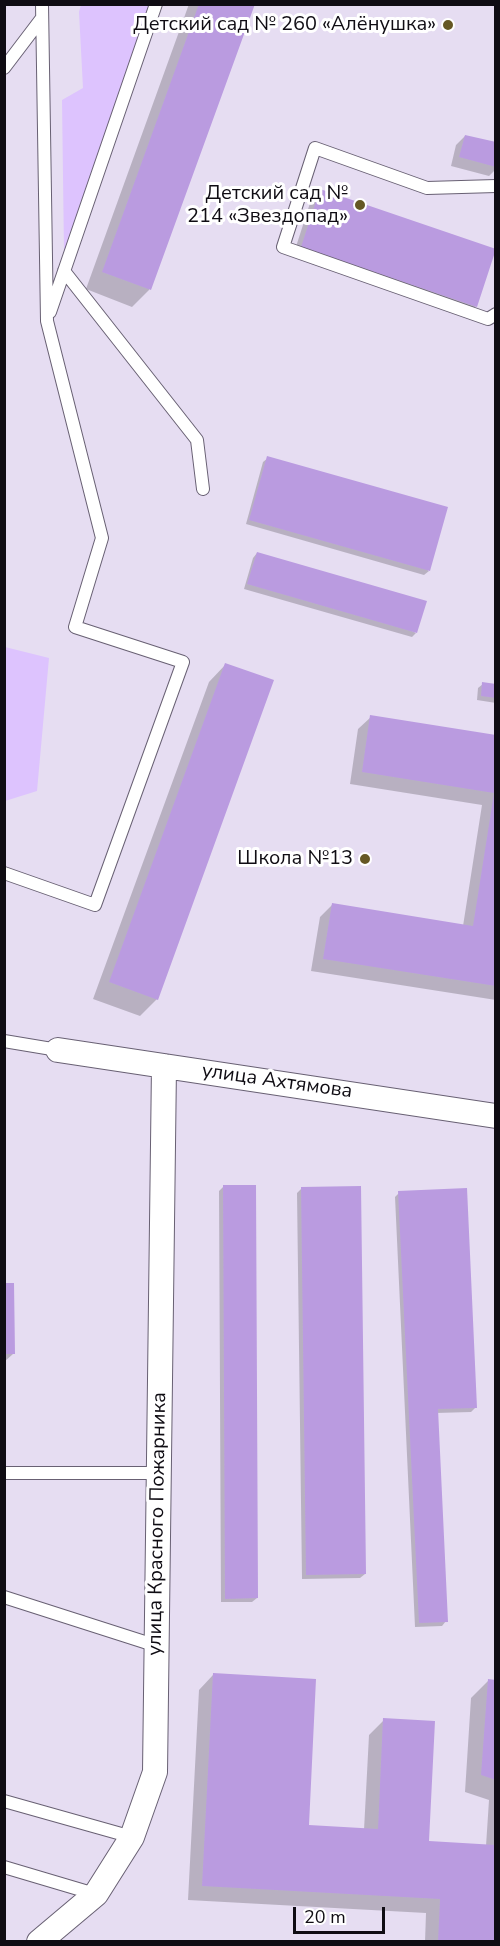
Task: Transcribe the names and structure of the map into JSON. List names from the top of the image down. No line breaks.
{"streets":{"street":["улица Ахтямова","улица Красного Пожарника"]},"crossings":[["улица Ахтямова","улица Красного Пожарника"]],"places":["Детский сад № 260 «Алёнушка»","Детский сад № 214 «Звездопад»","Школа №13"],"scale_bar":"20 m"}
